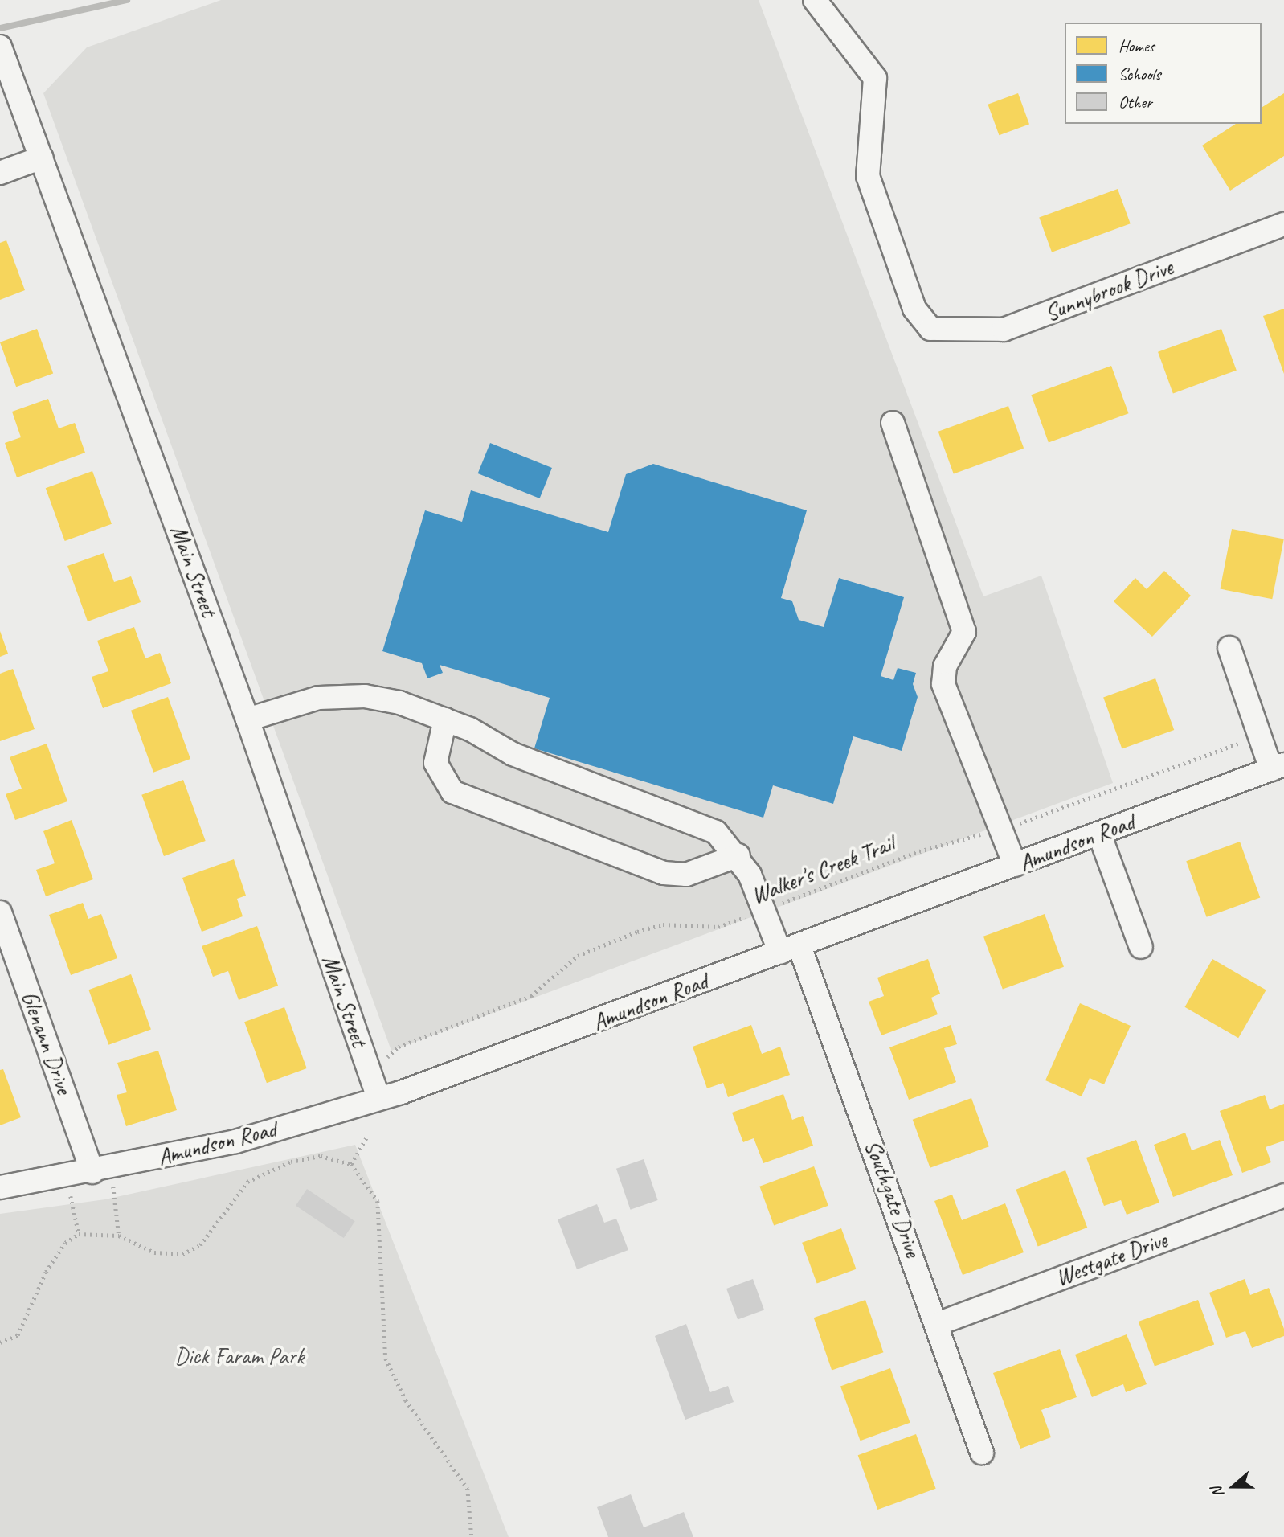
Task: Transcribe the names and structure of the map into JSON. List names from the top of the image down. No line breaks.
{"streets":{"street":["Sunnybrook Drive","Main Street","Amundson Road","Glenann Drive","Southgate Drive","Westgate Drive"],"path":["Walker's Creek Trail"]},"crossings":[["Main Street","Amundson Road"],["Main Street","Southgate Drive"],["Amundson Road","Glenann Drive"],["Amundson Road","Southgate Drive"],["Walker's Creek Trail","Southgate Drive"],["Southgate Drive","Westgate Drive"]],"parks":["Dick Faram Park"],"legend":["Homes","Schools","Other"],"north":"left"}
